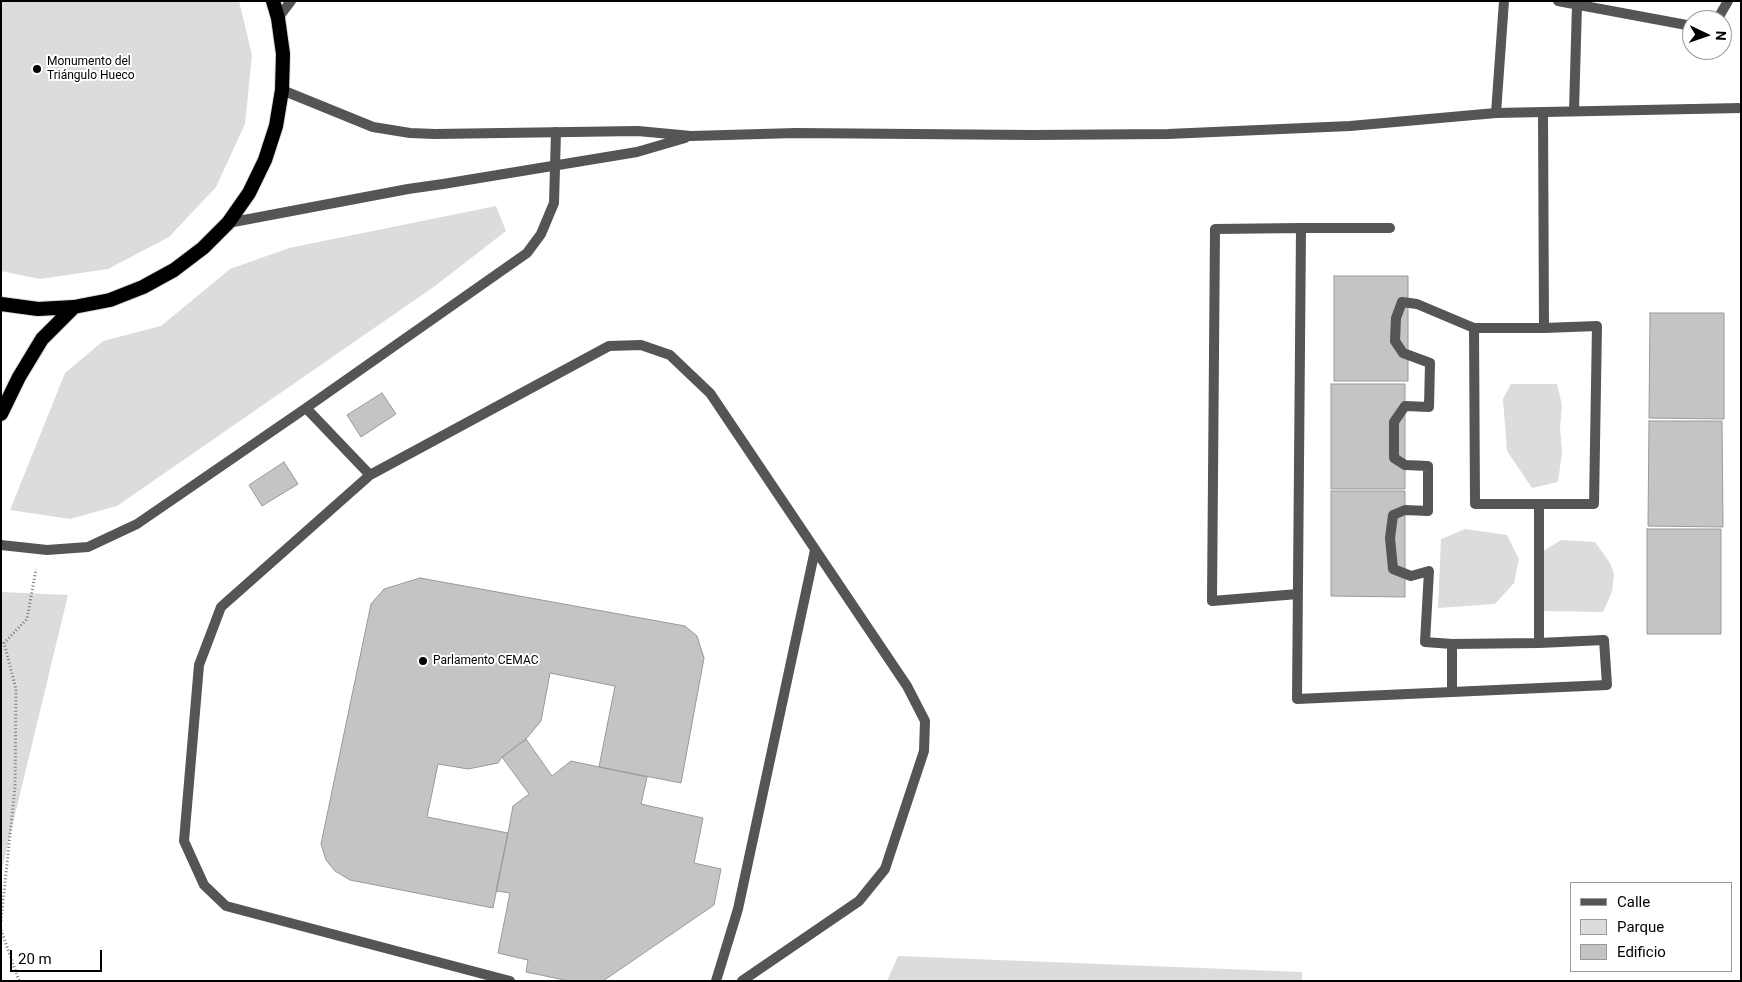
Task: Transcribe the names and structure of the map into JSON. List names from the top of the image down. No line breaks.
{"places":["Monumento del Triángulo Hueco","Parlamento CEMAC"],"legend":["Calle","Parque","Edificio"],"scale_bar":"20 m","north":"right"}
